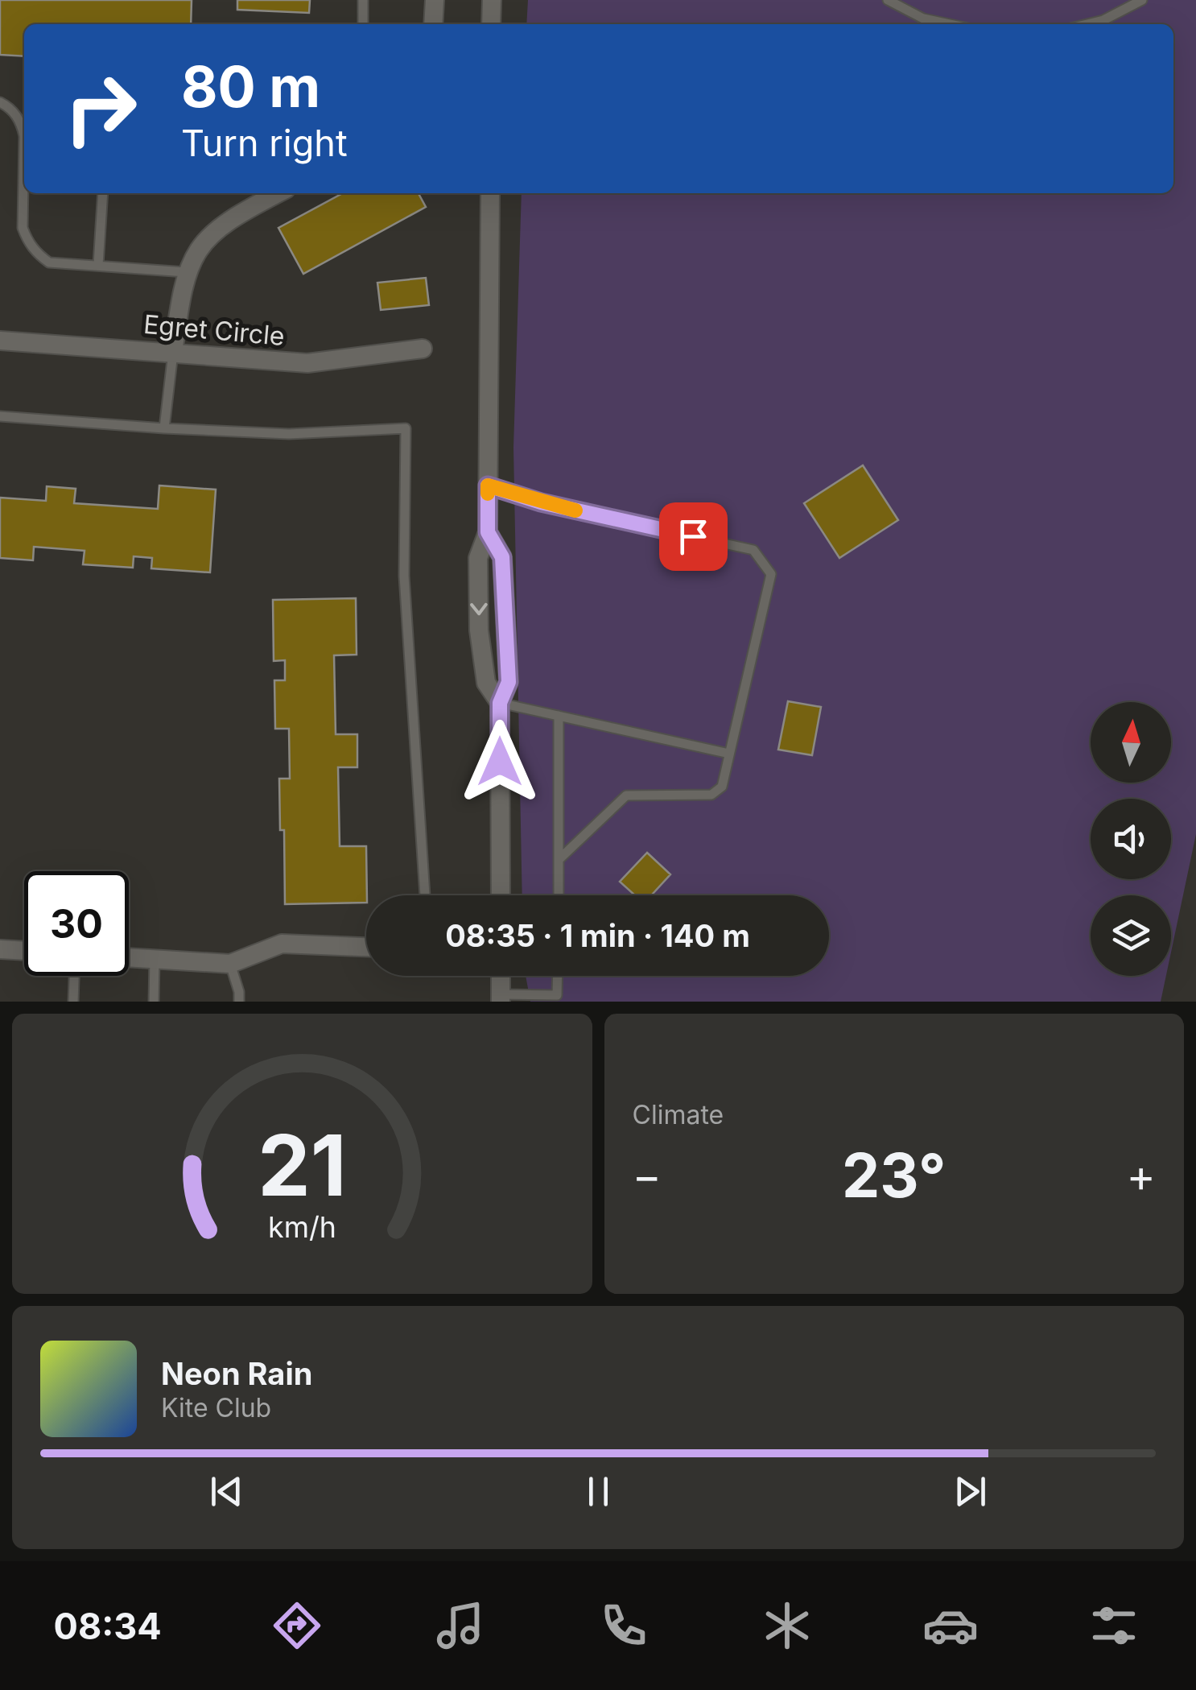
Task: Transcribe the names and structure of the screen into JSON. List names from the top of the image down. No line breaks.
{"streets":{"street":["Egret Circle"]},"north":"top","page":{"turn":["80 m","Turn right"],"limit":"30","trip":"08:35 · 1 min · 140 m","tile":"Climate","heat":["−","23°","+"],"song":["Neon Rain","Kite Club"],"tabs":"08:34","gauge":["21","km/h"]}}
